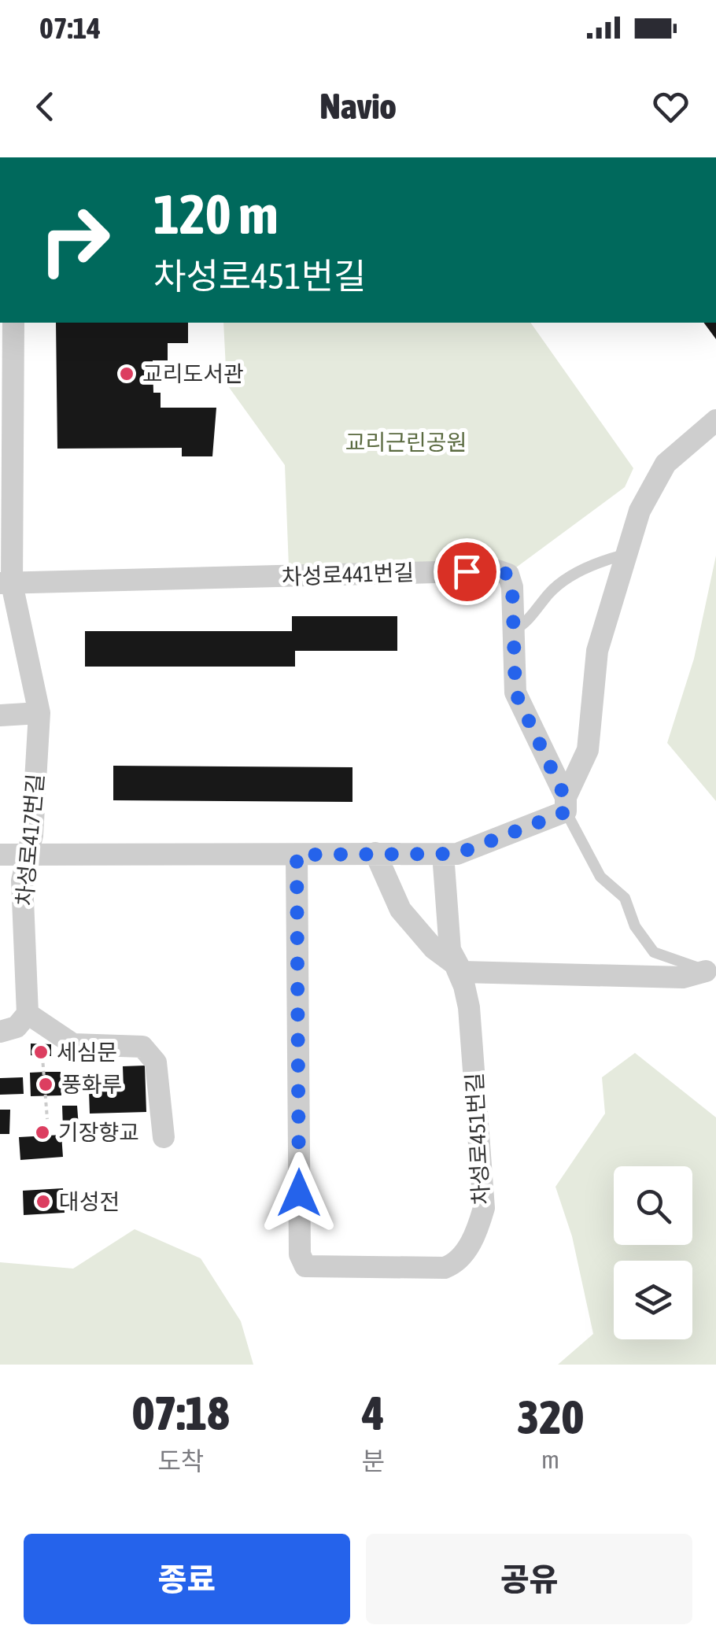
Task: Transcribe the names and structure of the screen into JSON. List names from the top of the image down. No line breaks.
{"streets":{"street":["차성로441번길","차성로417번길","차성로451번길"]},"crossings":[["차성로441번길","차성로417번길"]],"parks":["교리근린공원"],"places":["교리도서관","세심문","풍화루","기장향교","대성전"],"page":{"status":"07:14","header":"Navio","turn":["120 m","차성로451번길"],"eta":["07:18","도착","4","분","320","m"],"buttons":["종료","공유"]}}
